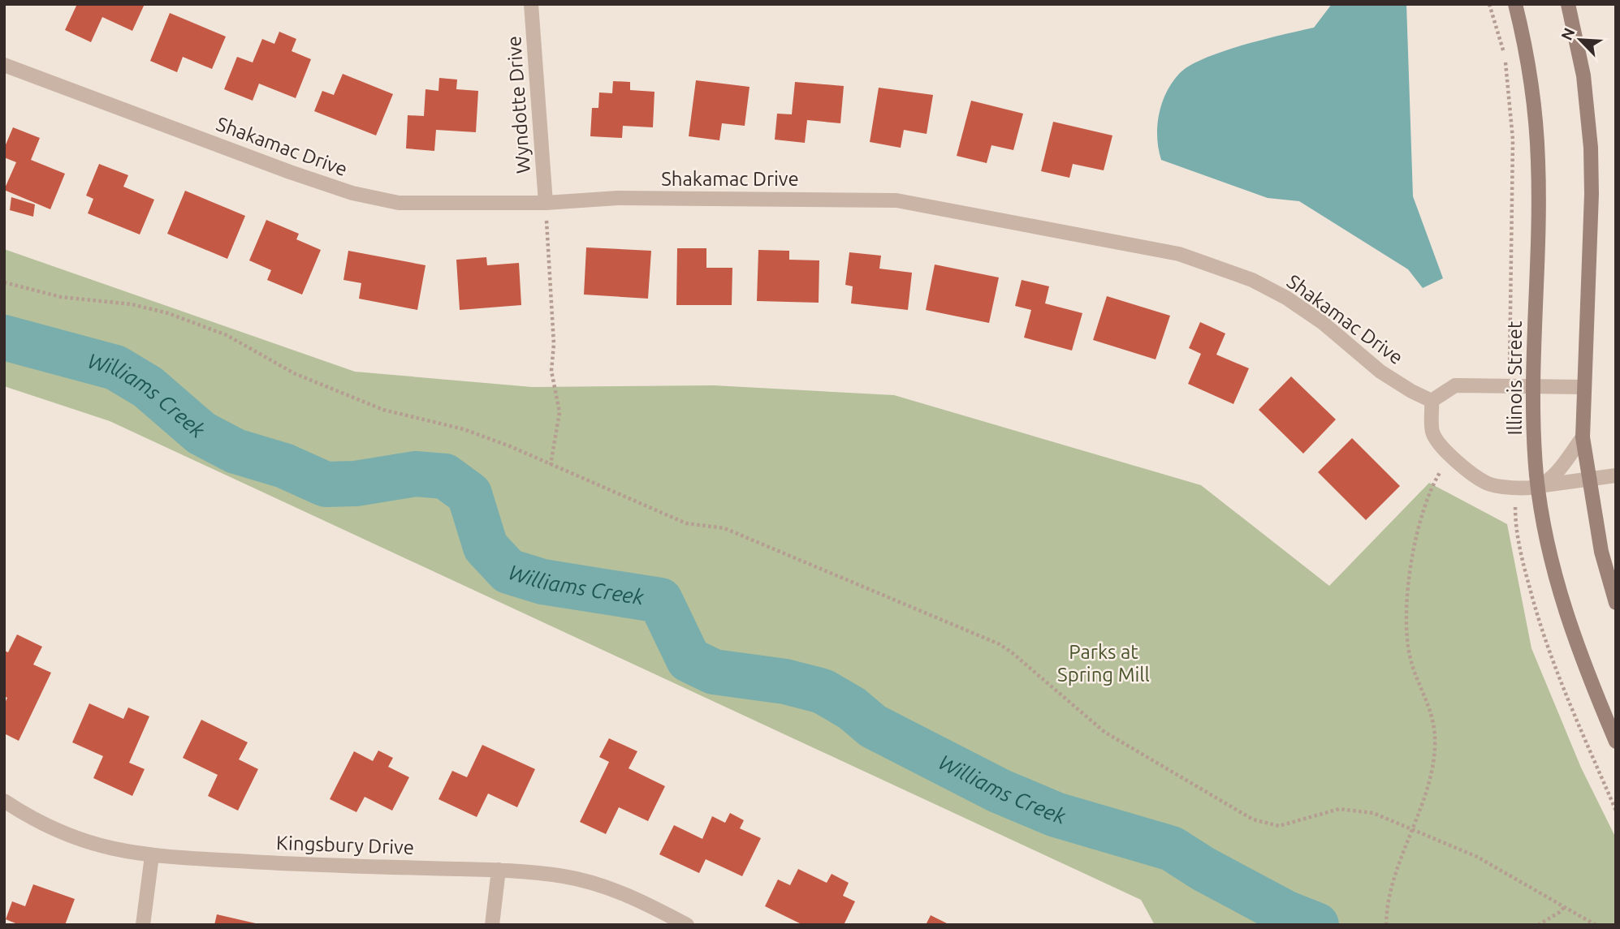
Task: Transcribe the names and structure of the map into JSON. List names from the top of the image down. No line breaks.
{"streets":{"street":["Wyndotte Drive","Shakamac Drive","Illinois Street","Kingsbury Drive"]},"crossings":[["Wyndotte Drive","Shakamac Drive"]],"water":["Williams Creek"],"parks":["Parks at Spring Mill"],"north":"top left"}
